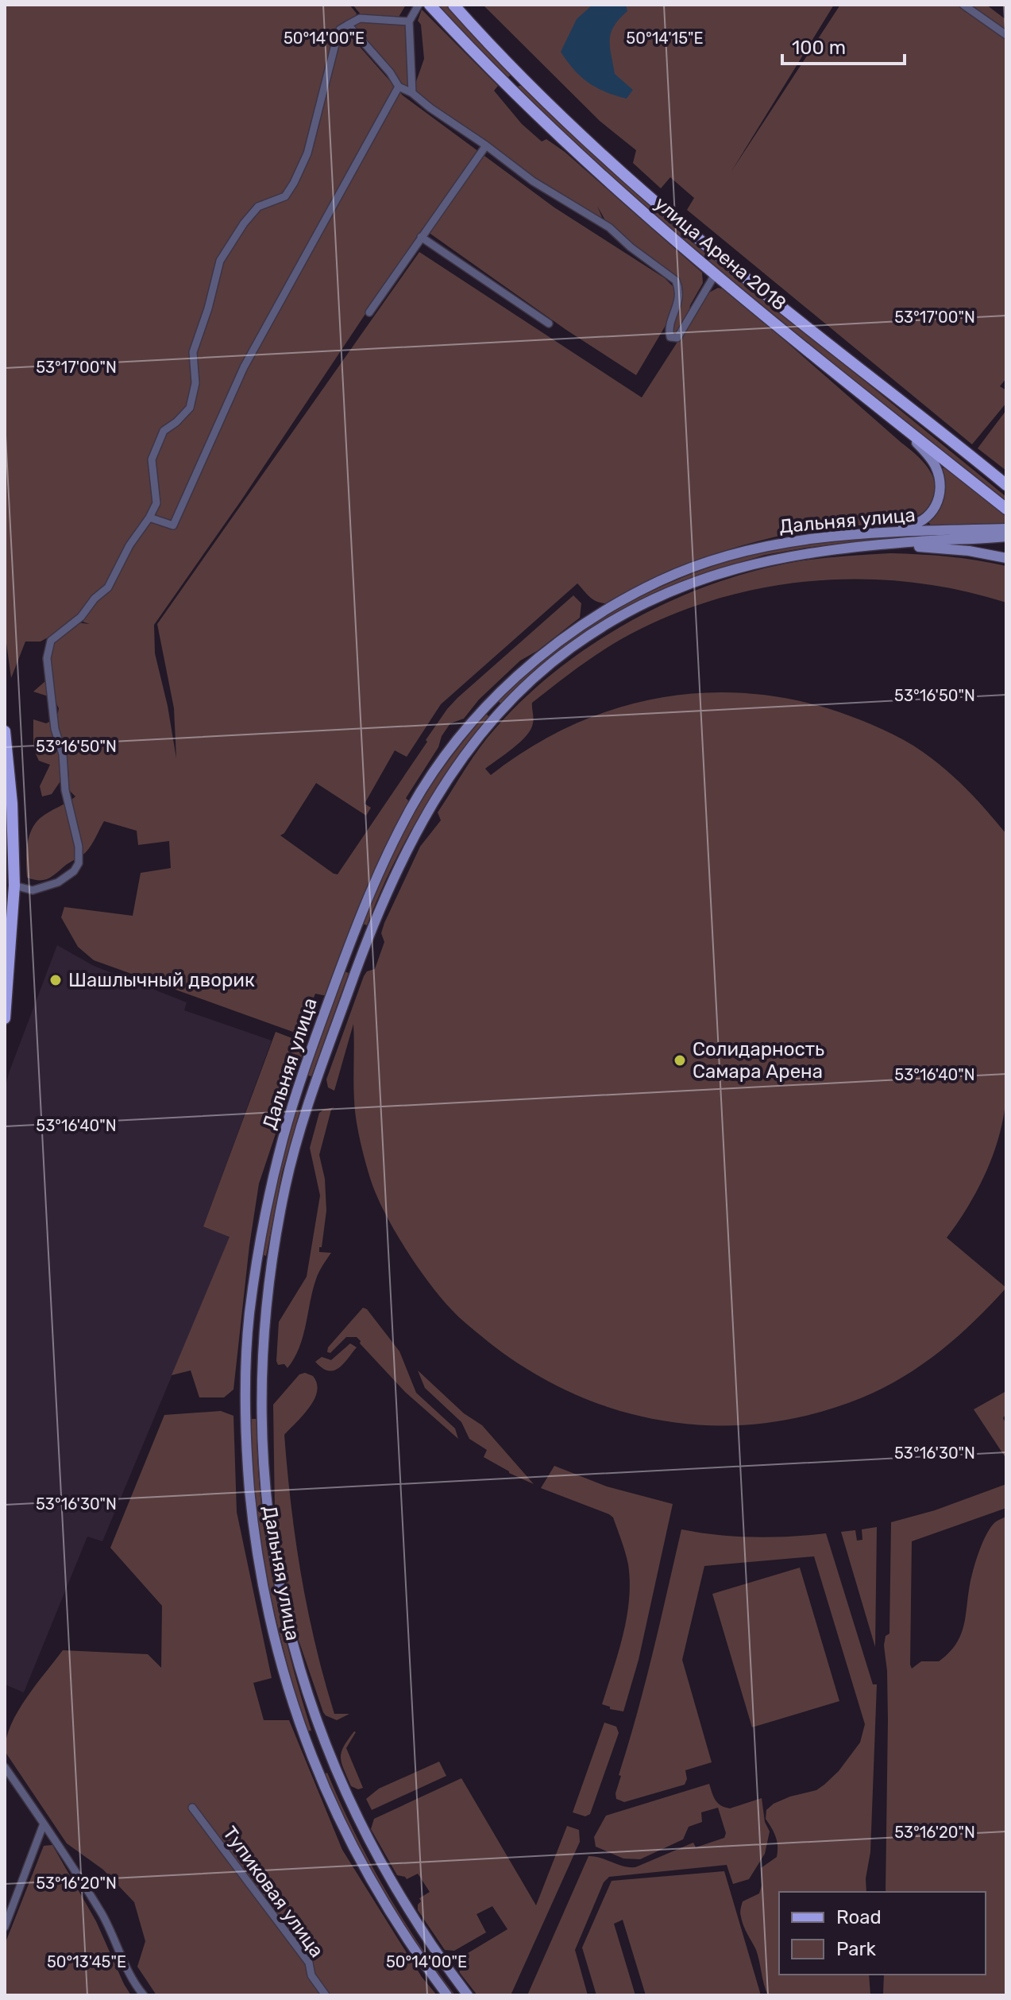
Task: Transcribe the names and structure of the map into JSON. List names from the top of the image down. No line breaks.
{"streets":{"main road":["улица Арена 2018","Дальняя улица"],"street":["Тупиковая улица"]},"places":["Шашлычный дворик","Солидарность Самара Арена"],"legend":["Road","Park"],"scale_bar":"100 m","coordinates":["50°14'00\"E","50°14'15\"E","53°17'00\"N","53°16'50\"N","53°16'40\"N","53°16'30\"N","53°16'20\"N","50°13'45\"E"]}
